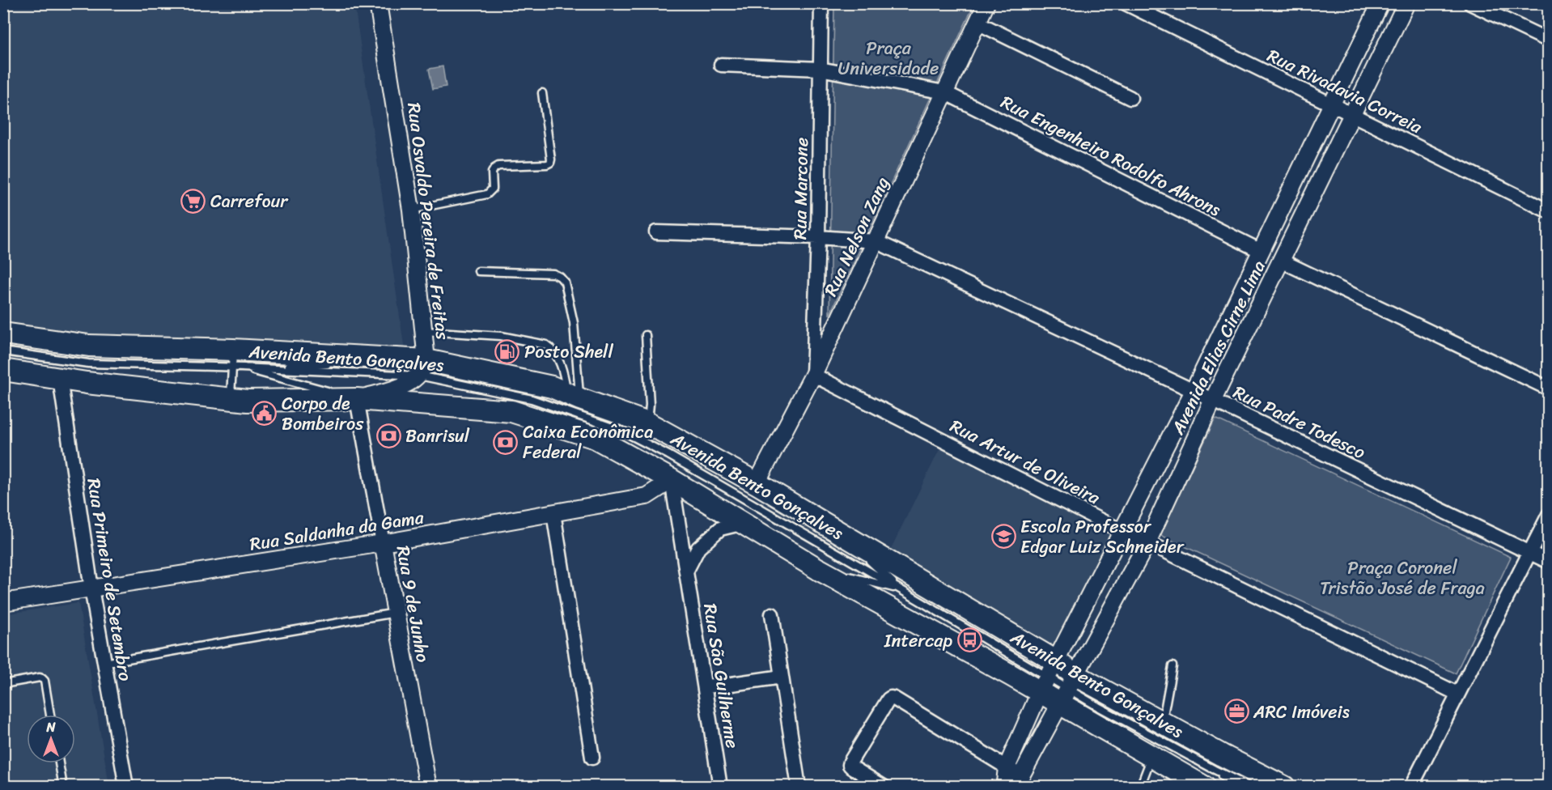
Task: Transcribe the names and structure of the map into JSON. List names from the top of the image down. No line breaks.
{"streets":{"main road":["Avenida Bento Gonçalves"],"street":["Rua Rivadavia Correia","Rua Engenheiro Rodolfo Ahrons","Rua Marcone","Rua Osvaldo Pereira de Freitas","Rua Nelson Zang","Avenida Elias Cirne Lima","Rua Padre Todesco","Rua Artur de Oliveira","Rua Saldanha da Gama","Rua Primeiro de Setembro","Rua 9 de Junho","Rua São Guilherme"]},"crossings":[["Rua Rivadavia Correia","Avenida Elias Cirne Lima"],["Rua Engenheiro Rodolfo Ahrons","Rua Marcone"],["Rua Engenheiro Rodolfo Ahrons","Rua Nelson Zang"],["Rua Engenheiro Rodolfo Ahrons","Avenida Elias Cirne Lima"],["Rua Marcone","Rua Nelson Zang"],["Rua Marcone","Rua Artur de Oliveira"],["Rua Osvaldo Pereira de Freitas","Avenida Bento Gonçalves"],["Rua Nelson Zang","Avenida Bento Gonçalves"],["Rua Nelson Zang","Rua Padre Todesco"],["Rua Nelson Zang","Rua Artur de Oliveira"],["Avenida Elias Cirne Lima","Avenida Bento Gonçalves"],["Avenida Elias Cirne Lima","Rua Padre Todesco"],["Avenida Elias Cirne Lima","Rua Artur de Oliveira"],["Avenida Bento Gonçalves","Rua Saldanha da Gama"],["Avenida Bento Gonçalves","Rua Primeiro de Setembro"],["Avenida Bento Gonçalves","Rua 9 de Junho"],["Avenida Bento Gonçalves","Rua São Guilherme"],["Rua Saldanha da Gama","Rua Primeiro de Setembro"],["Rua Saldanha da Gama","Rua 9 de Junho"],["Rua Saldanha da Gama","Rua São Guilherme"]],"parks":["Praça Universidade","Praça Coronel Tristão José de Fraga"],"places":{"supermarket":["Carrefour"],"fuel station":["Posto Shell"],"public building":["Corpo de Bombeiros"],"bank":["Banrisul","Caixa Econômica Federal"],"school or university":["Escola Professor Edgar Luiz Schneider"],"bus stop":["Intercap"],"office":["ARC Imóveis"]},"north":"top"}
